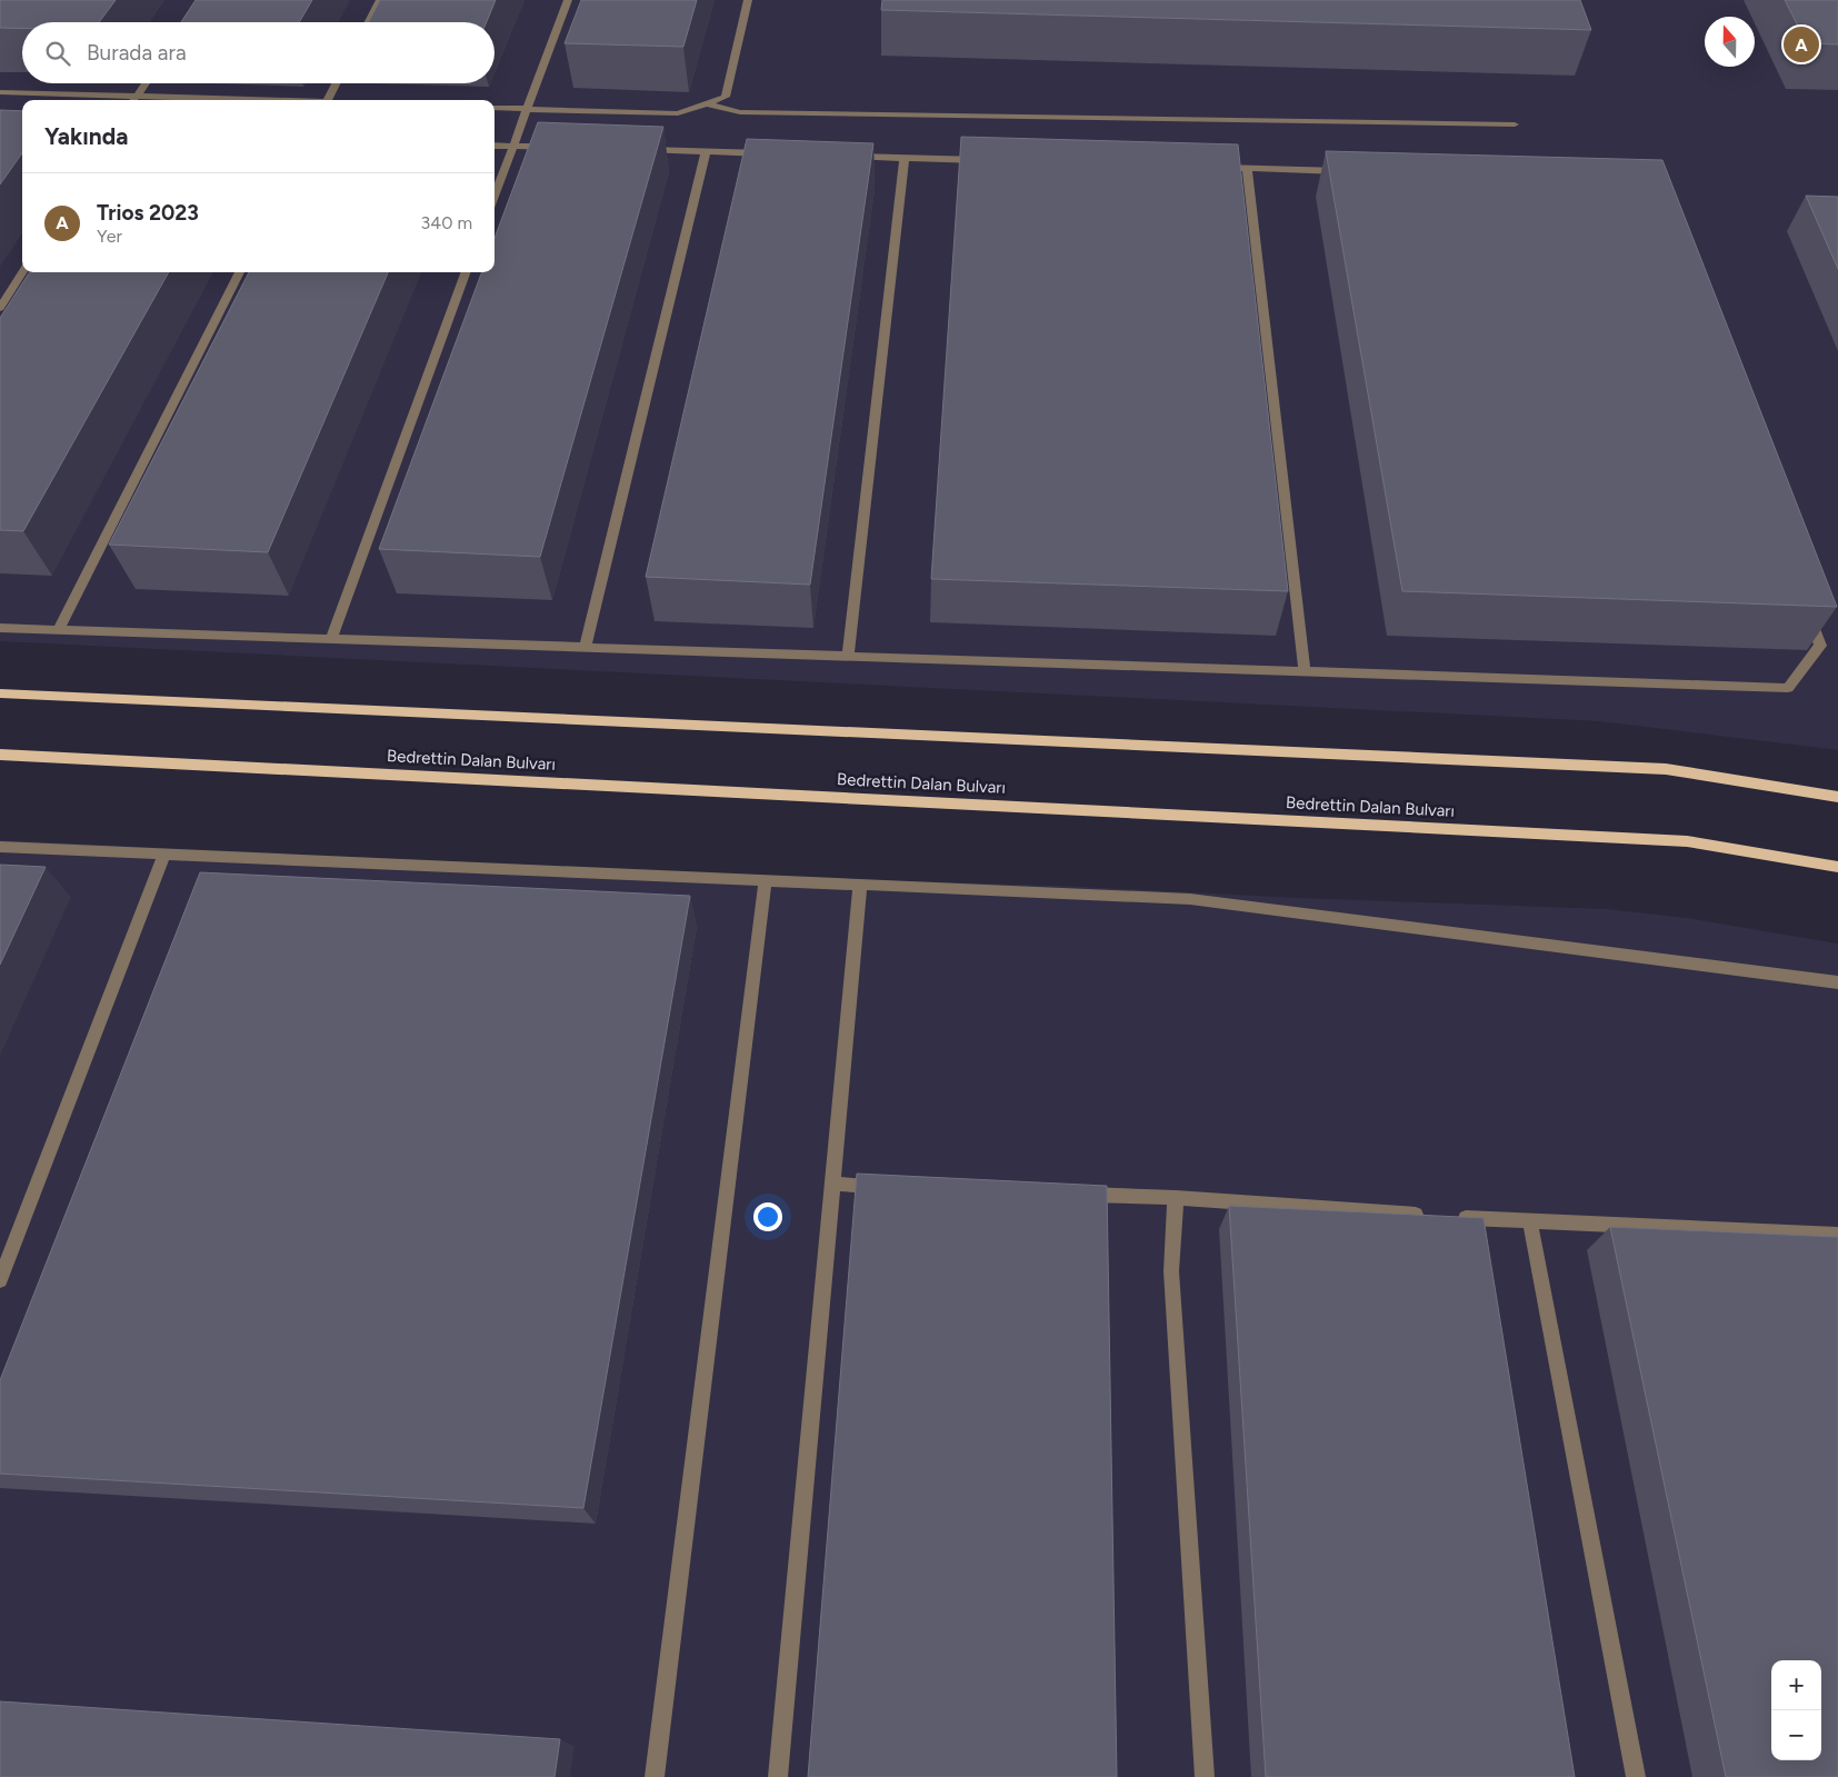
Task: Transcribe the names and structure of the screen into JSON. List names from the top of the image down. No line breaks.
{"streets":{"main road":["Bedrettin Dalan Bulvarı"]},"north":"top","page":{"search":"Burada ara","pins":"A","heading":"Yakında","list":[{"mark":"A","name":"Trios 2023","note":"Yer","value":"340 m"}],"map_buttons":["+","−"]}}
